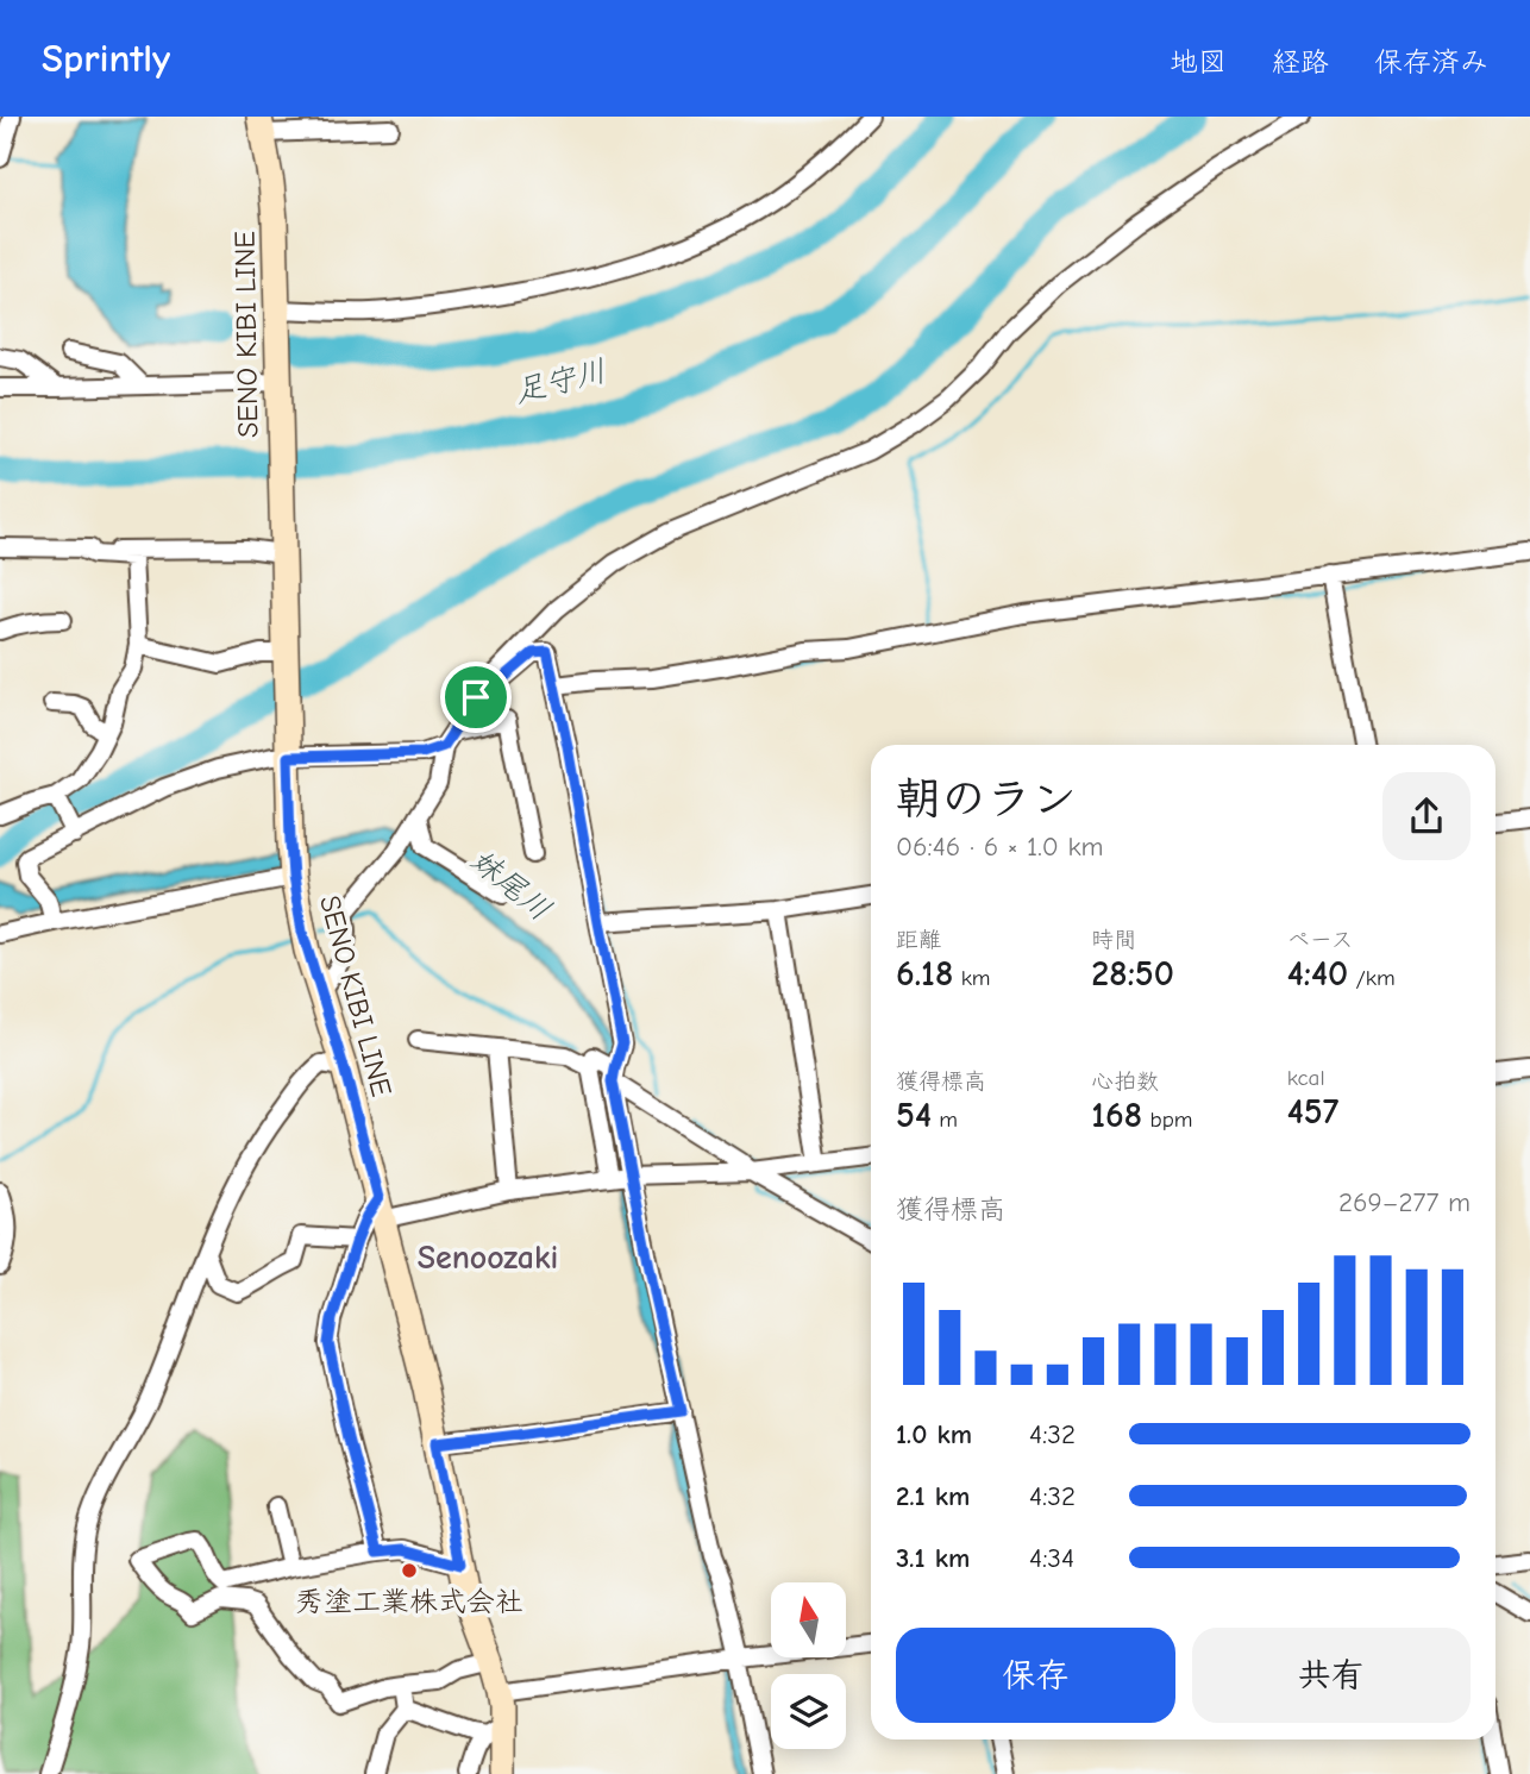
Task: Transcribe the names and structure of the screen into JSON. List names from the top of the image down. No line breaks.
{"streets":{"main road":["SENO KIBI LINE"]},"districts":["Senoozaki"],"water":["足守川","妹尾川"],"places":["秀塗工業株式会社"],"north":"top","page":{"header":"Sprintly","nav":["地図","経路","保存済み"],"heading":["朝のラン","06:46 · 6 × 1.0 km"],"stats":[["距離","6.18 km"],["時間","28:50"],["ペース","4:40 /km"],["獲得標高","54 m"],["心拍数","168 bpm"],["kcal","457"]],"chart":["獲得標高","269–277 m"],"list":[{"name":"1.0 km","note":"4:32"},{"name":"2.1 km","note":"4:32"},{"name":"3.1 km","note":"4:34"}],"buttons":["保存","共有"]}}
